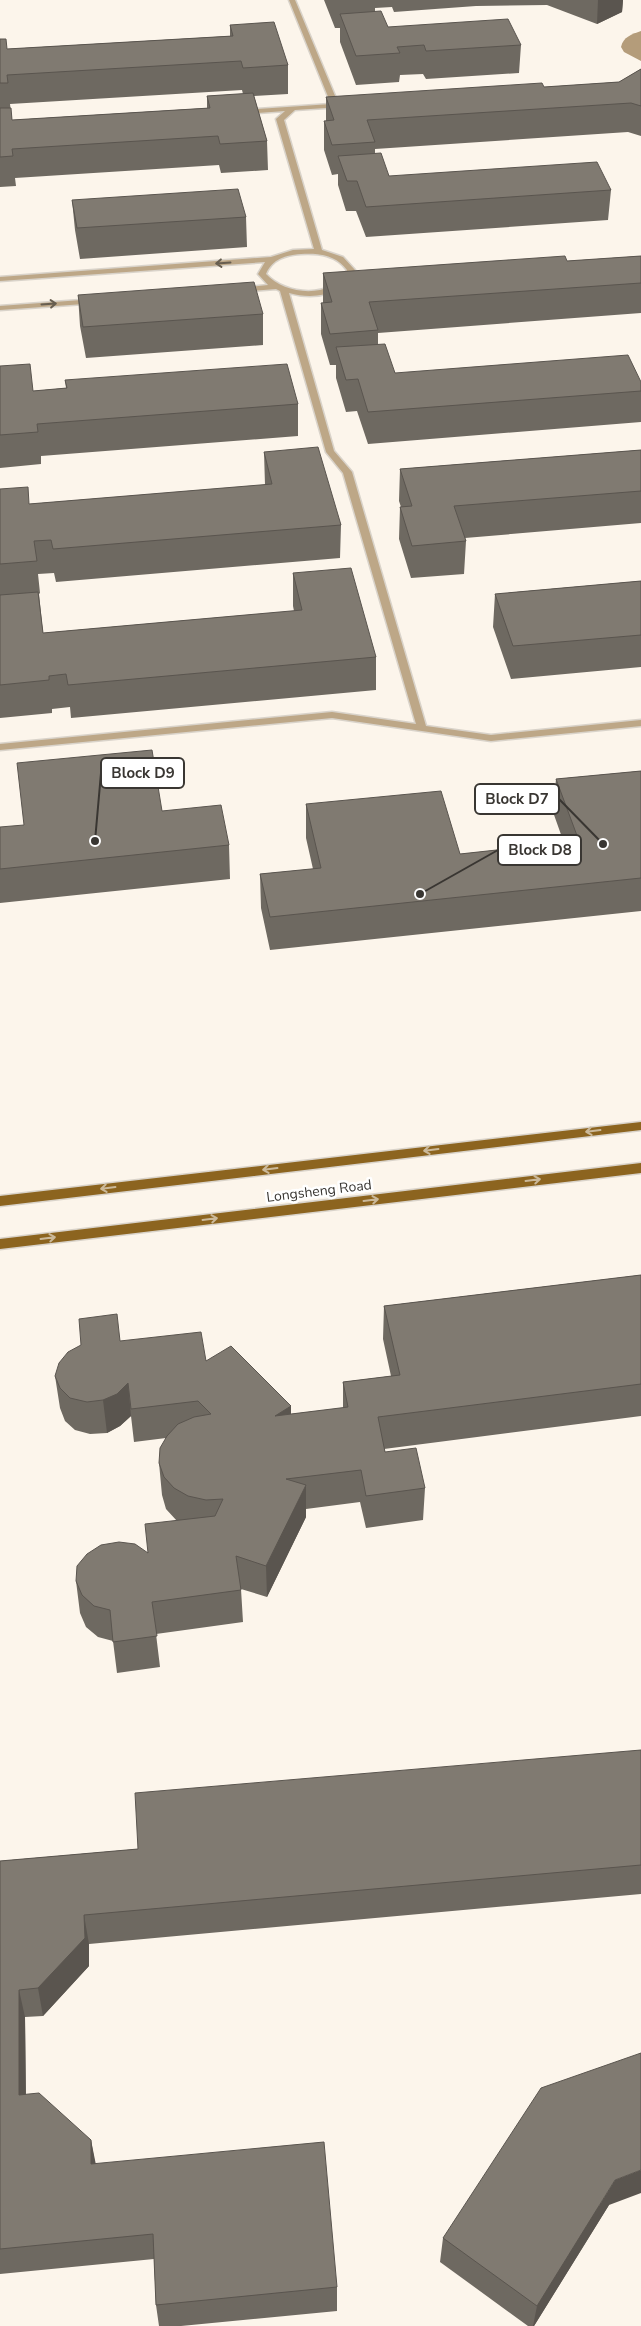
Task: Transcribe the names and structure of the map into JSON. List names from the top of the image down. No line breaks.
{"streets":{"main road":["Longsheng Road"]},"places":["Block D9","Block D7","Block D8"]}
